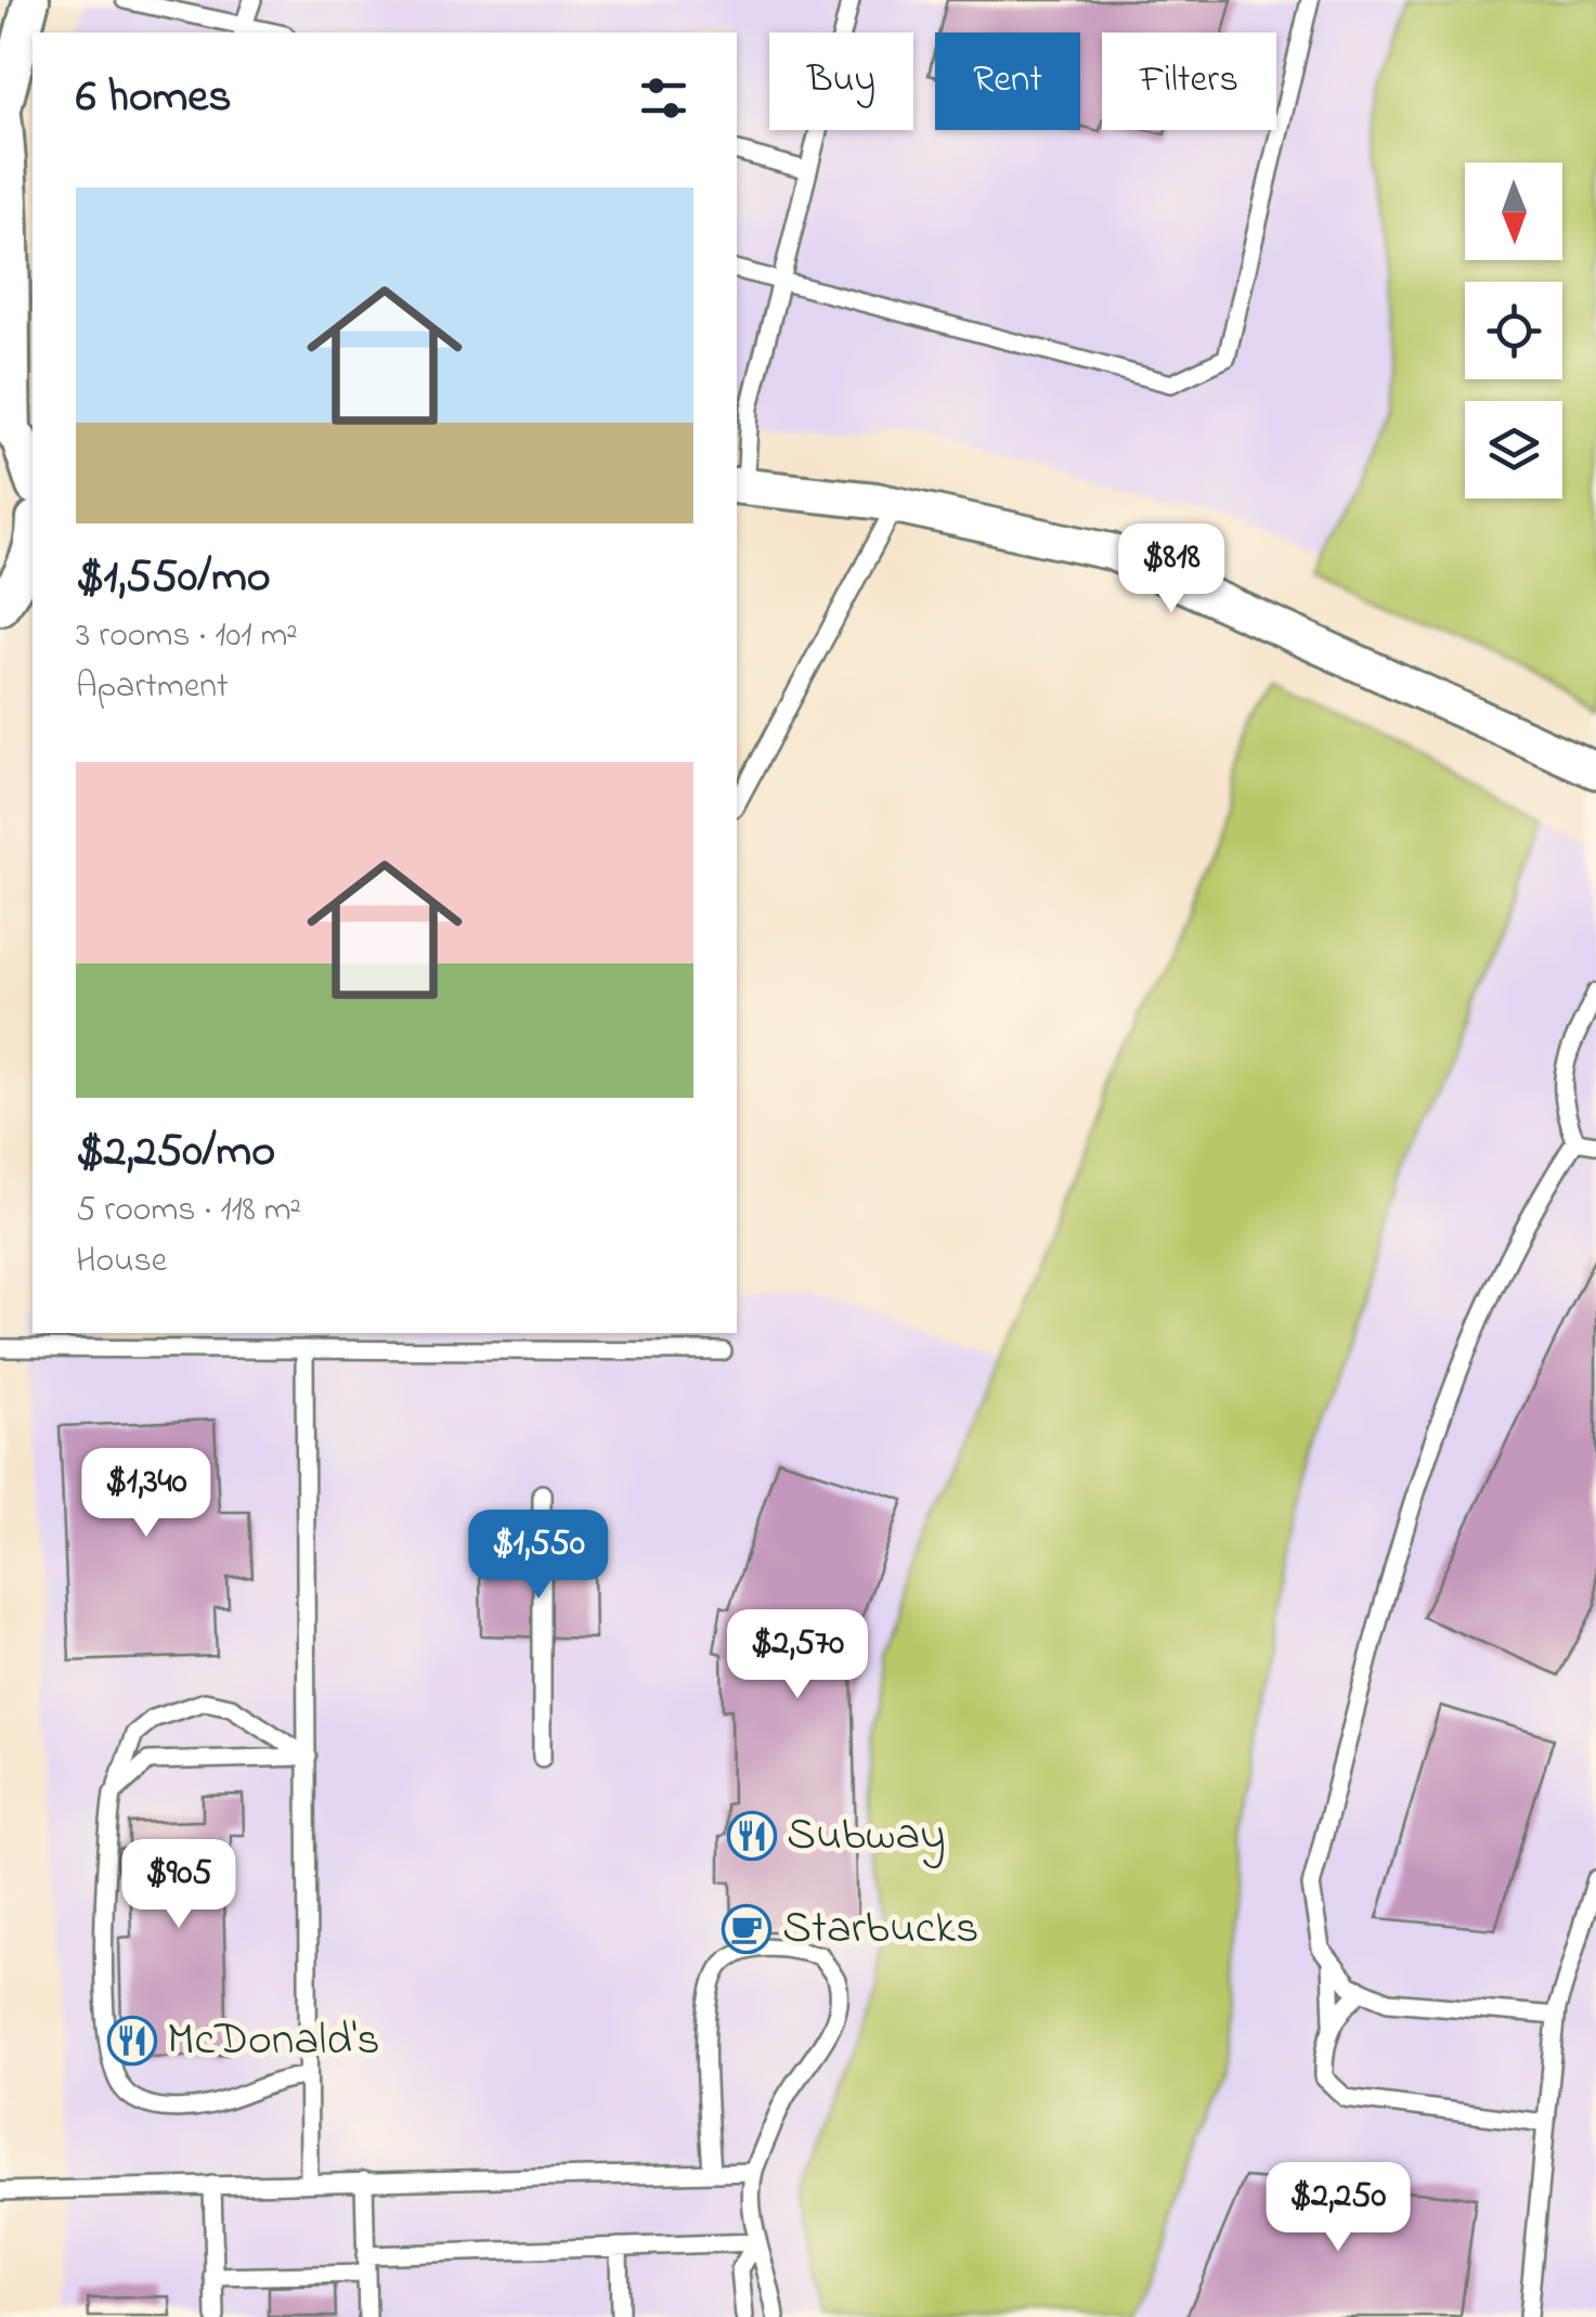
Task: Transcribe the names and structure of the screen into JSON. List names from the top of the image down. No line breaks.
{"places":{"restaurant":["Subway","McDonald's"],"cafe":["Starbucks"]},"north":"bottom","page":{"chip":["Buy","Rent","Filters"],"heading":"6 homes","list":[{"name":"$1,550/mo","note":"3 rooms · 101 m² · Apartment"},{"name":"$2,250/mo","note":"5 rooms · 118 m² · House"}],"price":["$818","$1,340","$1,550","$2,570","$905","$2,250"]}}
